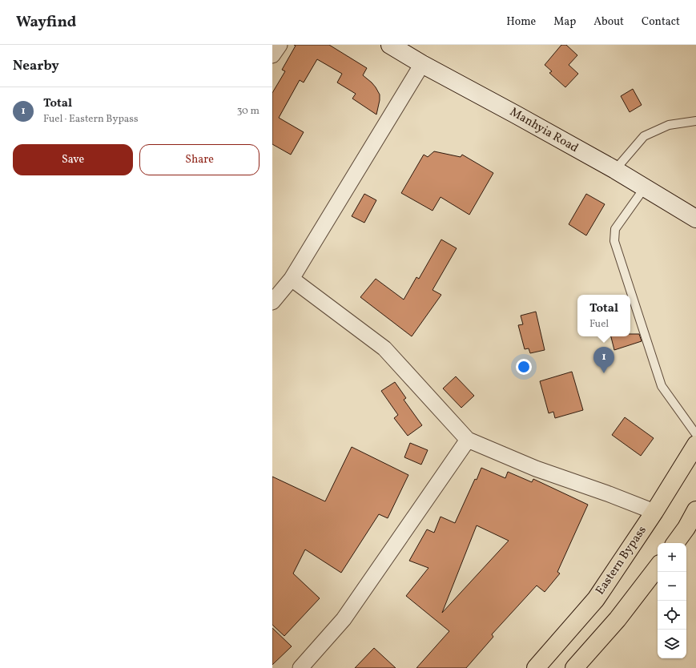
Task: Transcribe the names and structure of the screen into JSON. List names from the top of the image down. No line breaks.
{"streets":{"highway":["Eastern Bypass"],"main road":["Manhyia Road"]},"page":{"header":"Wayfind","nav":["Home","Map","About","Contact"],"heading":"Nearby","list":[{"mark":"1","name":"Total","note":"Fuel · Eastern Bypass","value":"30 m"}],"buttons":["Save","Share"],"popup":["Total","Fuel"],"pins":"1","map_buttons":["+","−"]}}
